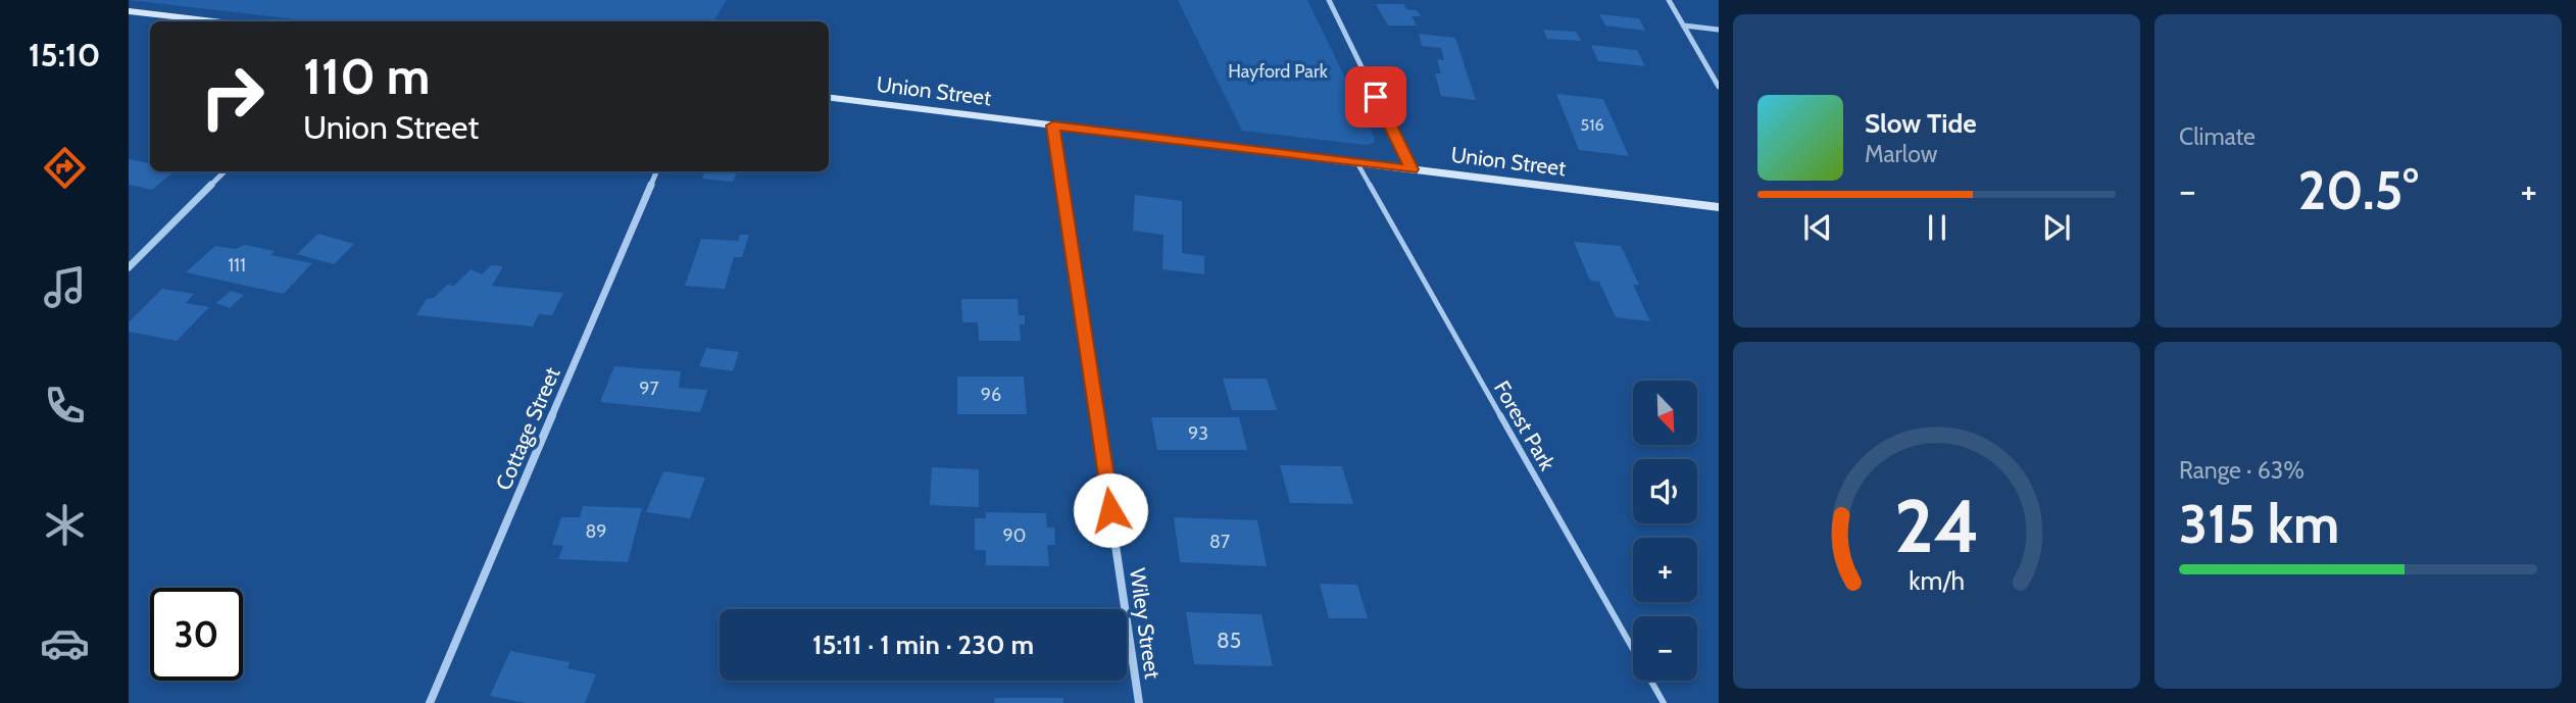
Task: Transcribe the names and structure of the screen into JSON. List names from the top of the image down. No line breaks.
{"streets":{"main road":["Union Street"],"street":["Cottage Street","Wiley Street"],"lane":["Forest Park"]},"crossings":[["Union Street","Forest Park"],["Union Street","Wiley Street"]],"parks":["Hayford Park"],"house_numbers":["516","111","97","96","93","89","90","87","85"],"north":"bottom right","page":{"tabs":"15:10","tile":["Climate",["Range · 63%","315 km"]],"turn":["110 m","Union Street"],"song":["Slow Tide","Marlow"],"heat":["−","20.5°","+"],"map_buttons":["+","−"],"limit":"30","trip":"15:11 · 1 min · 230 m","gauge":["24","km/h"]}}
